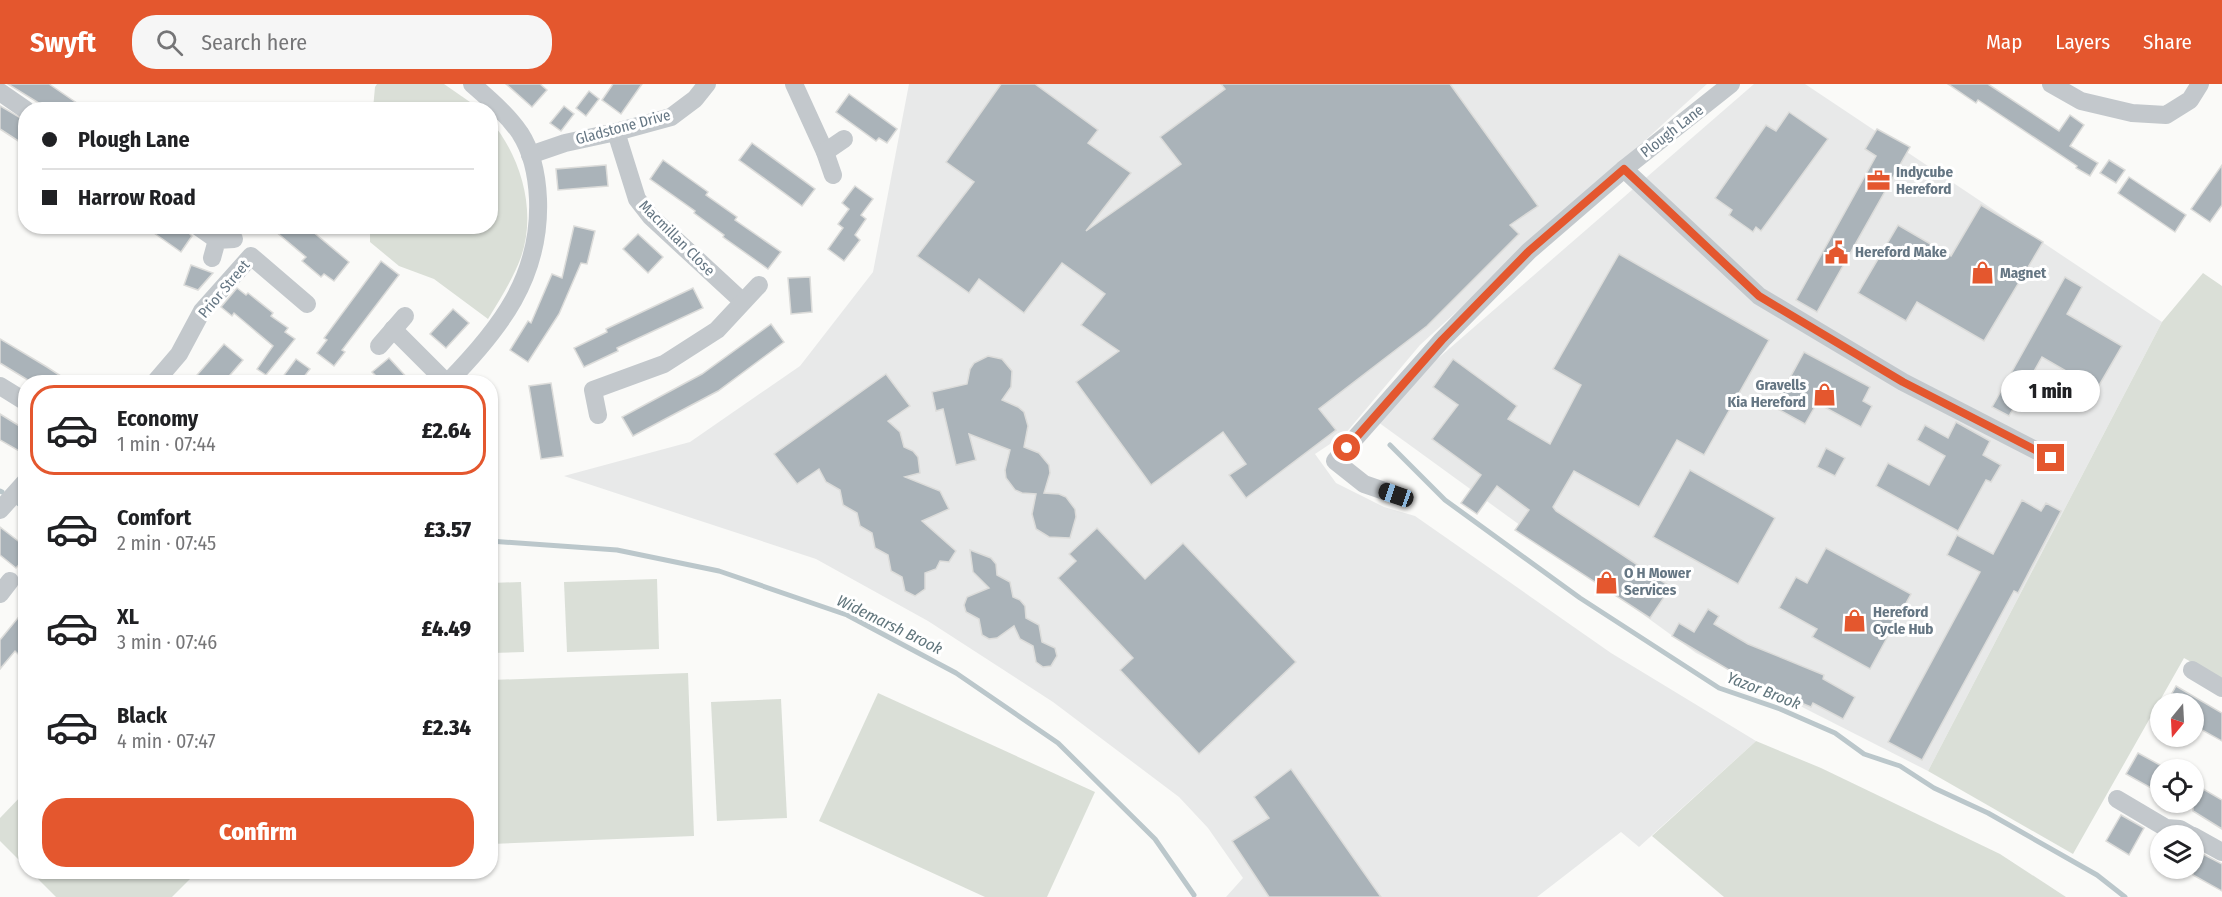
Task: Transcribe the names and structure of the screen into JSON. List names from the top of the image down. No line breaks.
{"streets":{"street":["Gladstone Drive","Plough Lane","Macmillan Close","Prior Street"]},"crossings":[["Gladstone Drive","Macmillan Close"]],"water":["Widemarsh Brook","Yazor Brook"],"places":{"office":["Indycube Hereford"],"public building":["Hereford Make"],"shop":["Magnet","Gravells Kia Hereford","O H Mower Services","Hereford Cycle Hub"]},"north":"bottom","page":{"header":"Swyft","search":"Search here","nav":["Map","Layers","Share"],"banner":["Plough Lane","Harrow Road"],"bubble":"1 min","list":[{"name":"Economy","note":"1 min · 07:44","value":"£2.64"},{"name":"Comfort","note":"2 min · 07:45","value":"£3.57"},{"name":"XL","note":"3 min · 07:46","value":"£4.49"},{"name":"Black","note":"4 min · 07:47","value":"£2.34"}],"buttons":"Confirm"}}
